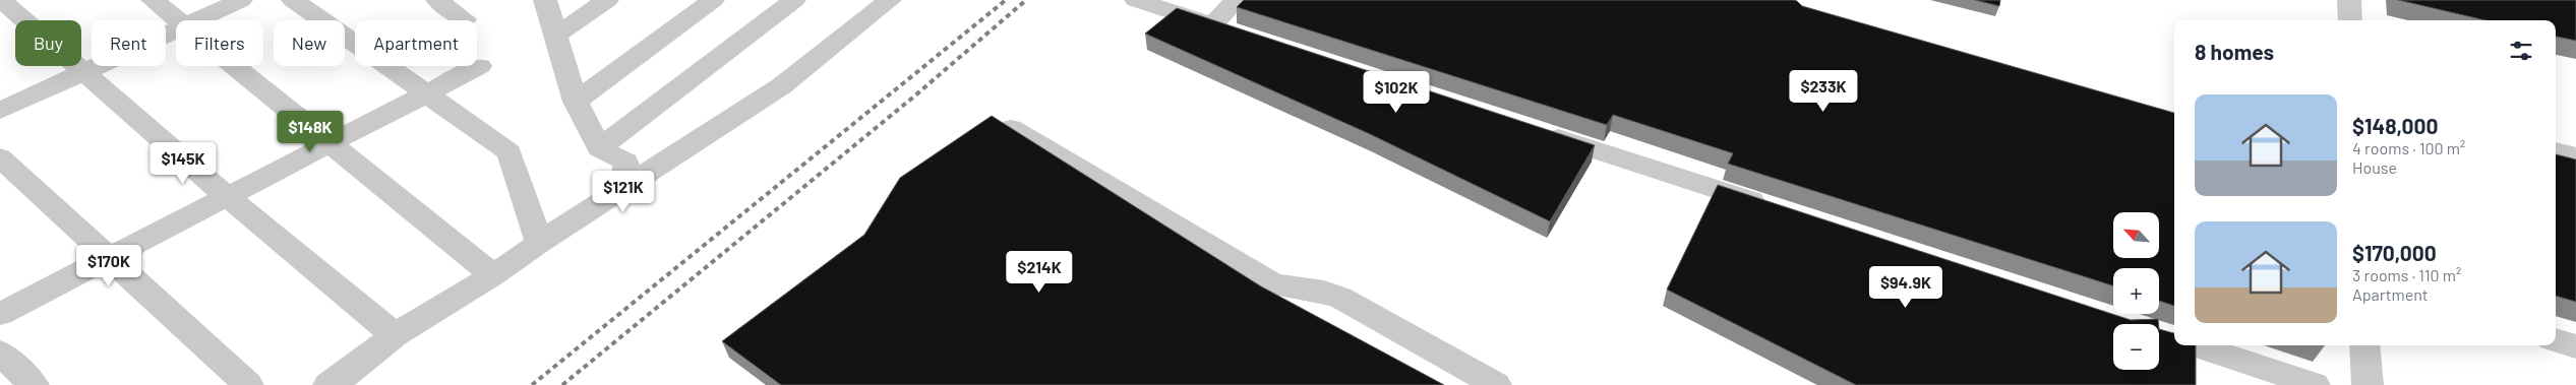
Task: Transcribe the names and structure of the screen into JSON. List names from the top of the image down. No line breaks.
{"north":"top left","page":{"chip":["Buy","Rent","Filters","New","Apartment"],"heading":"8 homes","price":["$233K","$102K","$148K","$145K","$121K","$170K","$214K","$94.9K"],"list":[{"name":"$148,000","note":"4 rooms · 100 m² · House"},{"name":"$170,000","note":"3 rooms · 110 m² · Apartment"}],"map_buttons":["+","−"]}}
